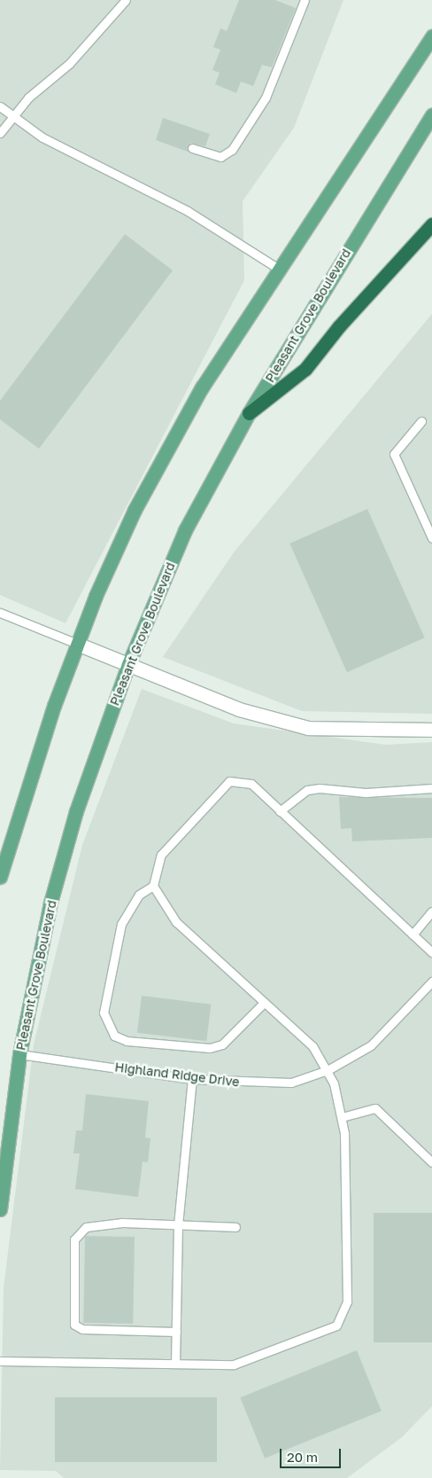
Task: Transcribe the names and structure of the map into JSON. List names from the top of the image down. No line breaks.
{"streets":{"main road":["Pleasant Grove Boulevard"],"lane":["Highland Ridge Drive"]},"crossings":[["Pleasant Grove Boulevard","Highland Ridge Drive"]],"scale_bar":"20 m"}
